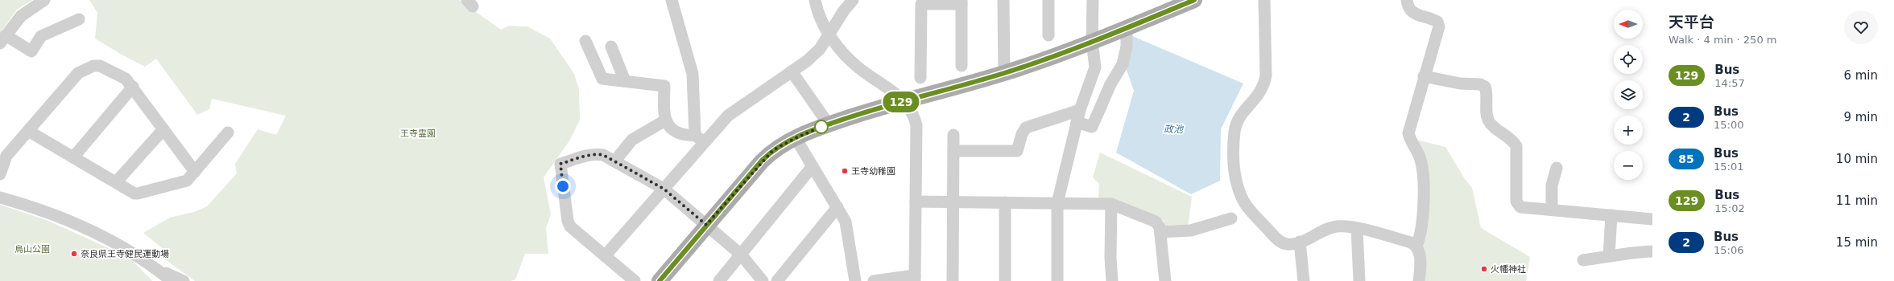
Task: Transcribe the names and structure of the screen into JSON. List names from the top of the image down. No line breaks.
{"water":["政池"],"parks":["王寺霊園","烏山公園"],"places":["王寺幼稚園","奈良県王寺健民運動場","火幡神社"],"lines":["bus line 129"],"north":"left","page":{"on_map":"129","heading":["天平台","Walk · 4 min · 250 m"],"map_buttons":["+","−"],"list":[{"mark":"129","name":"Bus","note":"14:57","value":"6 min"},{"mark":"2","name":"Bus","note":"15:00","value":"9 min"},{"mark":"85","name":"Bus","note":"15:01","value":"10 min"},{"mark":"129","name":"Bus","note":"15:02","value":"11 min"},{"mark":"2","name":"Bus","note":"15:06","value":"15 min"}]}}
